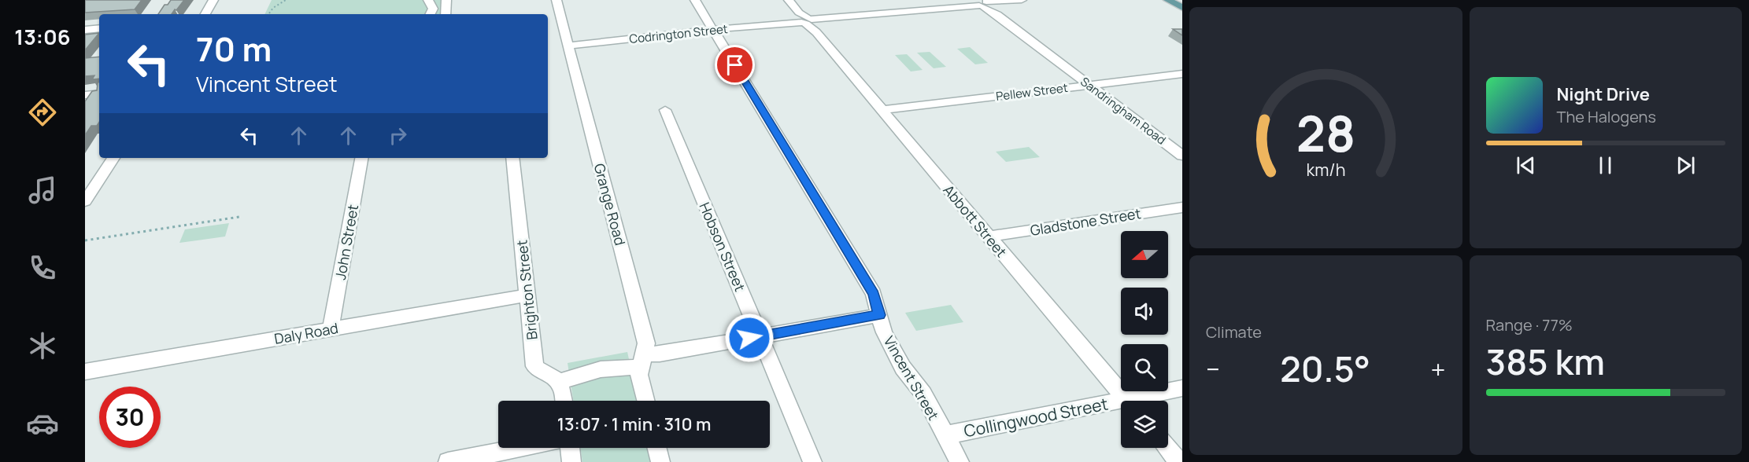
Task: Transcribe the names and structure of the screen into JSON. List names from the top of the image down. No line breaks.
{"streets":{"street":["Codrington Street","Pellew Street","Sandringham Road","Grange Road","Abbott Street","Gladstone Street","John Street","Hobson Street","Brighton Street","Daly Road","Vincent Street","Collingwood Street"]},"crossings":[["Codrington Street","Sandringham Road"],["Codrington Street","Grange Road"],["Codrington Street","Abbott Street"],["Codrington Street","Vincent Street"],["Pellew Street","Sandringham Road"],["Pellew Street","Abbott Street"],["Abbott Street","Gladstone Street"],["John Street","Daly Road"],["Brighton Street","Daly Road"],["Vincent Street","Collingwood Street"]],"north":"left","page":{"tabs":"13:06","turn":["70 m","Vincent Street"],"song":["Night Drive","The Halogens"],"tile":["Climate",["Range · 77%","385 km"]],"heat":["−","20.5°","+"],"limit":"30","trip":"13:07 · 1 min · 310 m","gauge":["28","km/h"]}}
